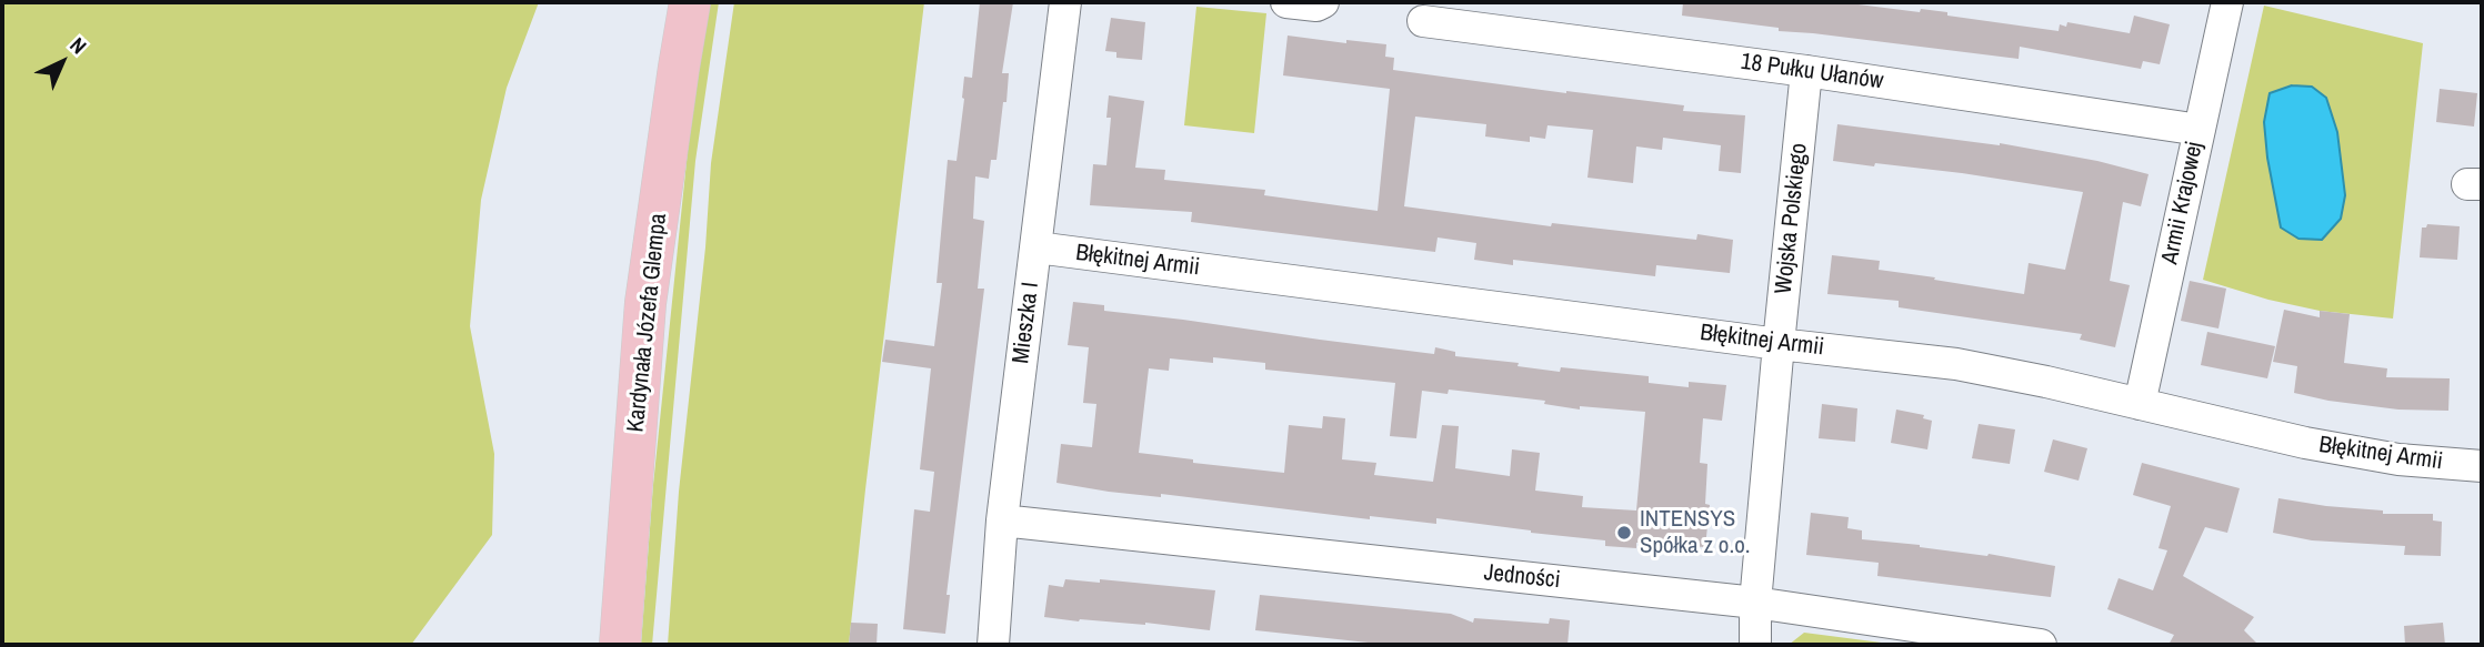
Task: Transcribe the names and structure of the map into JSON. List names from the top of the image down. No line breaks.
{"streets":{"main road":["Kardynała Józefa Glempa"],"street":["18 Pułku Ułanów","Armii Krajowej","Wojska Polskiego","Błękitnej Armii","Mieszka I","Jedności"]},"crossings":[["18 Pułku Ułanów","Armii Krajowej"],["18 Pułku Ułanów","Wojska Polskiego"],["Armii Krajowej","Błękitnej Armii"],["Wojska Polskiego","Błękitnej Armii"],["Wojska Polskiego","Jedności"],["Błękitnej Armii","Mieszka I"],["Mieszka I","Jedności"]],"places":["INTENSYS Spółka z o.o."],"north":"top right"}
